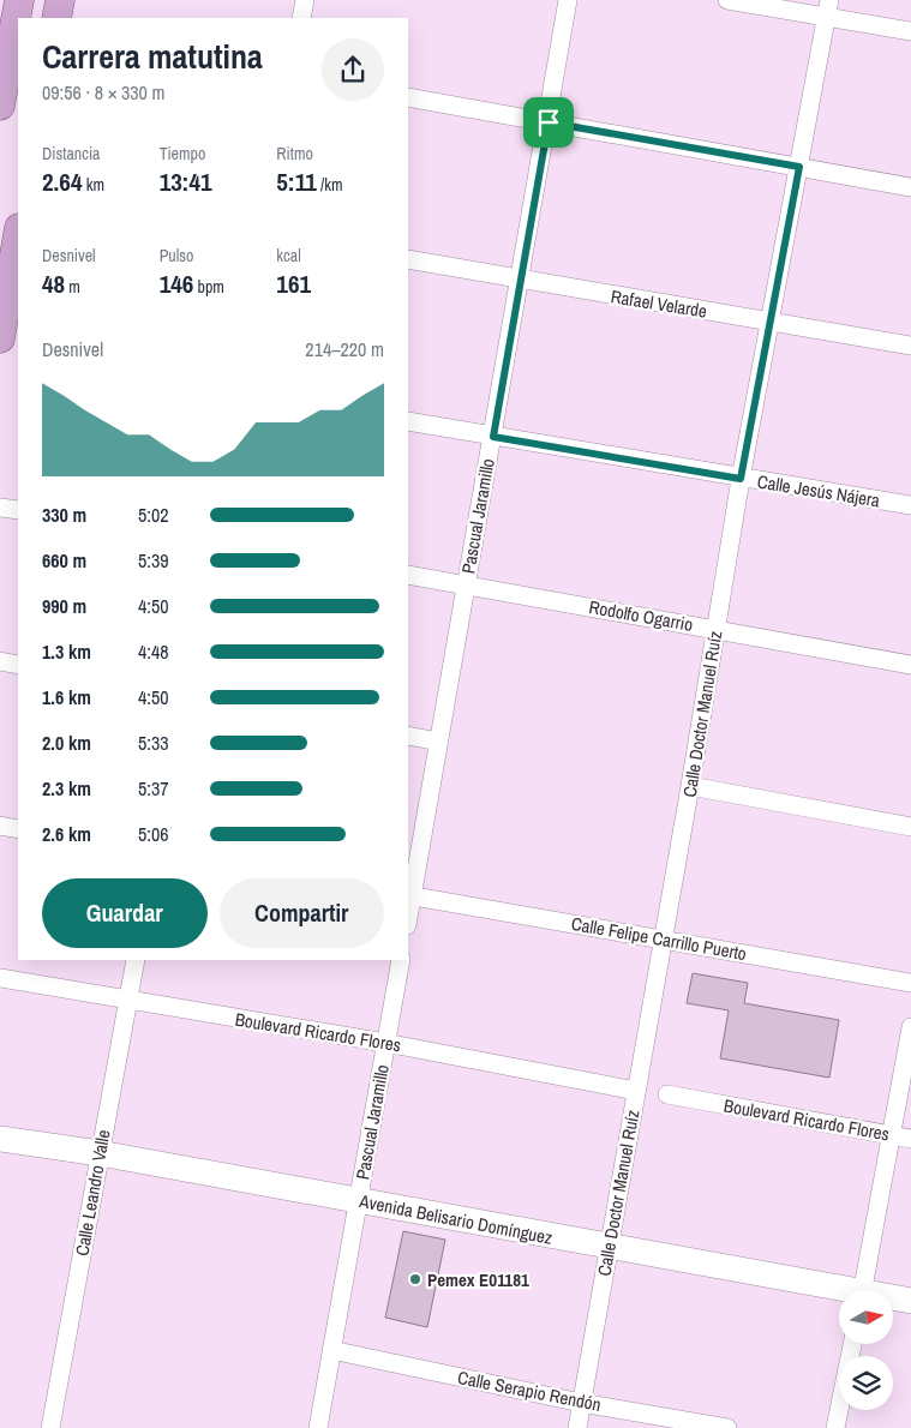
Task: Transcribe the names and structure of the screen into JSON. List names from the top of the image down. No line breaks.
{"streets":{"street":["Rafael Velarde","Calle Jesús Nájera","Pascual Jaramillo","Rodolfo Ogarrio","Calle Doctor Manuel Ruíz","Calle Felipe Carrillo Puerto","Boulevard Ricardo Flores","Calle Leandro Valle","Avenida Belisario Domínguez","Calle Serapio Rendón"]},"crossings":[["Rafael Velarde","Pascual Jaramillo"],["Rafael Velarde","Calle Doctor Manuel Ruíz"],["Calle Jesús Nájera","Pascual Jaramillo"],["Calle Jesús Nájera","Calle Doctor Manuel Ruíz"],["Pascual Jaramillo","Rodolfo Ogarrio"],["Pascual Jaramillo","Calle Felipe Carrillo Puerto"],["Pascual Jaramillo","Boulevard Ricardo Flores"],["Pascual Jaramillo","Avenida Belisario Domínguez"],["Pascual Jaramillo","Calle Serapio Rendón"],["Rodolfo Ogarrio","Calle Doctor Manuel Ruíz"],["Calle Doctor Manuel Ruíz","Calle Felipe Carrillo Puerto"],["Calle Doctor Manuel Ruíz","Boulevard Ricardo Flores"],["Calle Doctor Manuel Ruíz","Avenida Belisario Domínguez"],["Calle Doctor Manuel Ruíz","Calle Serapio Rendón"],["Boulevard Ricardo Flores","Calle Leandro Valle"],["Calle Leandro Valle","Avenida Belisario Domínguez"]],"places":["Pemex E01181"],"north":"right","page":{"heading":["Carrera matutina","09:56 · 8 × 330 m"],"stats":[["Distancia","2.64 km"],["Tiempo","13:41"],["Ritmo","5:11 /km"],["Desnivel","48 m"],["Pulso","146 bpm"],["kcal","161"]],"chart":["Desnivel","214–220 m"],"list":[{"name":"330 m","note":"5:02"},{"name":"660 m","note":"5:39"},{"name":"990 m","note":"4:50"},{"name":"1.3 km","note":"4:48"},{"name":"1.6 km","note":"4:50"},{"name":"2.0 km","note":"5:33"},{"name":"2.3 km","note":"5:37"},{"name":"2.6 km","note":"5:06"}],"buttons":["Guardar","Compartir"]}}
